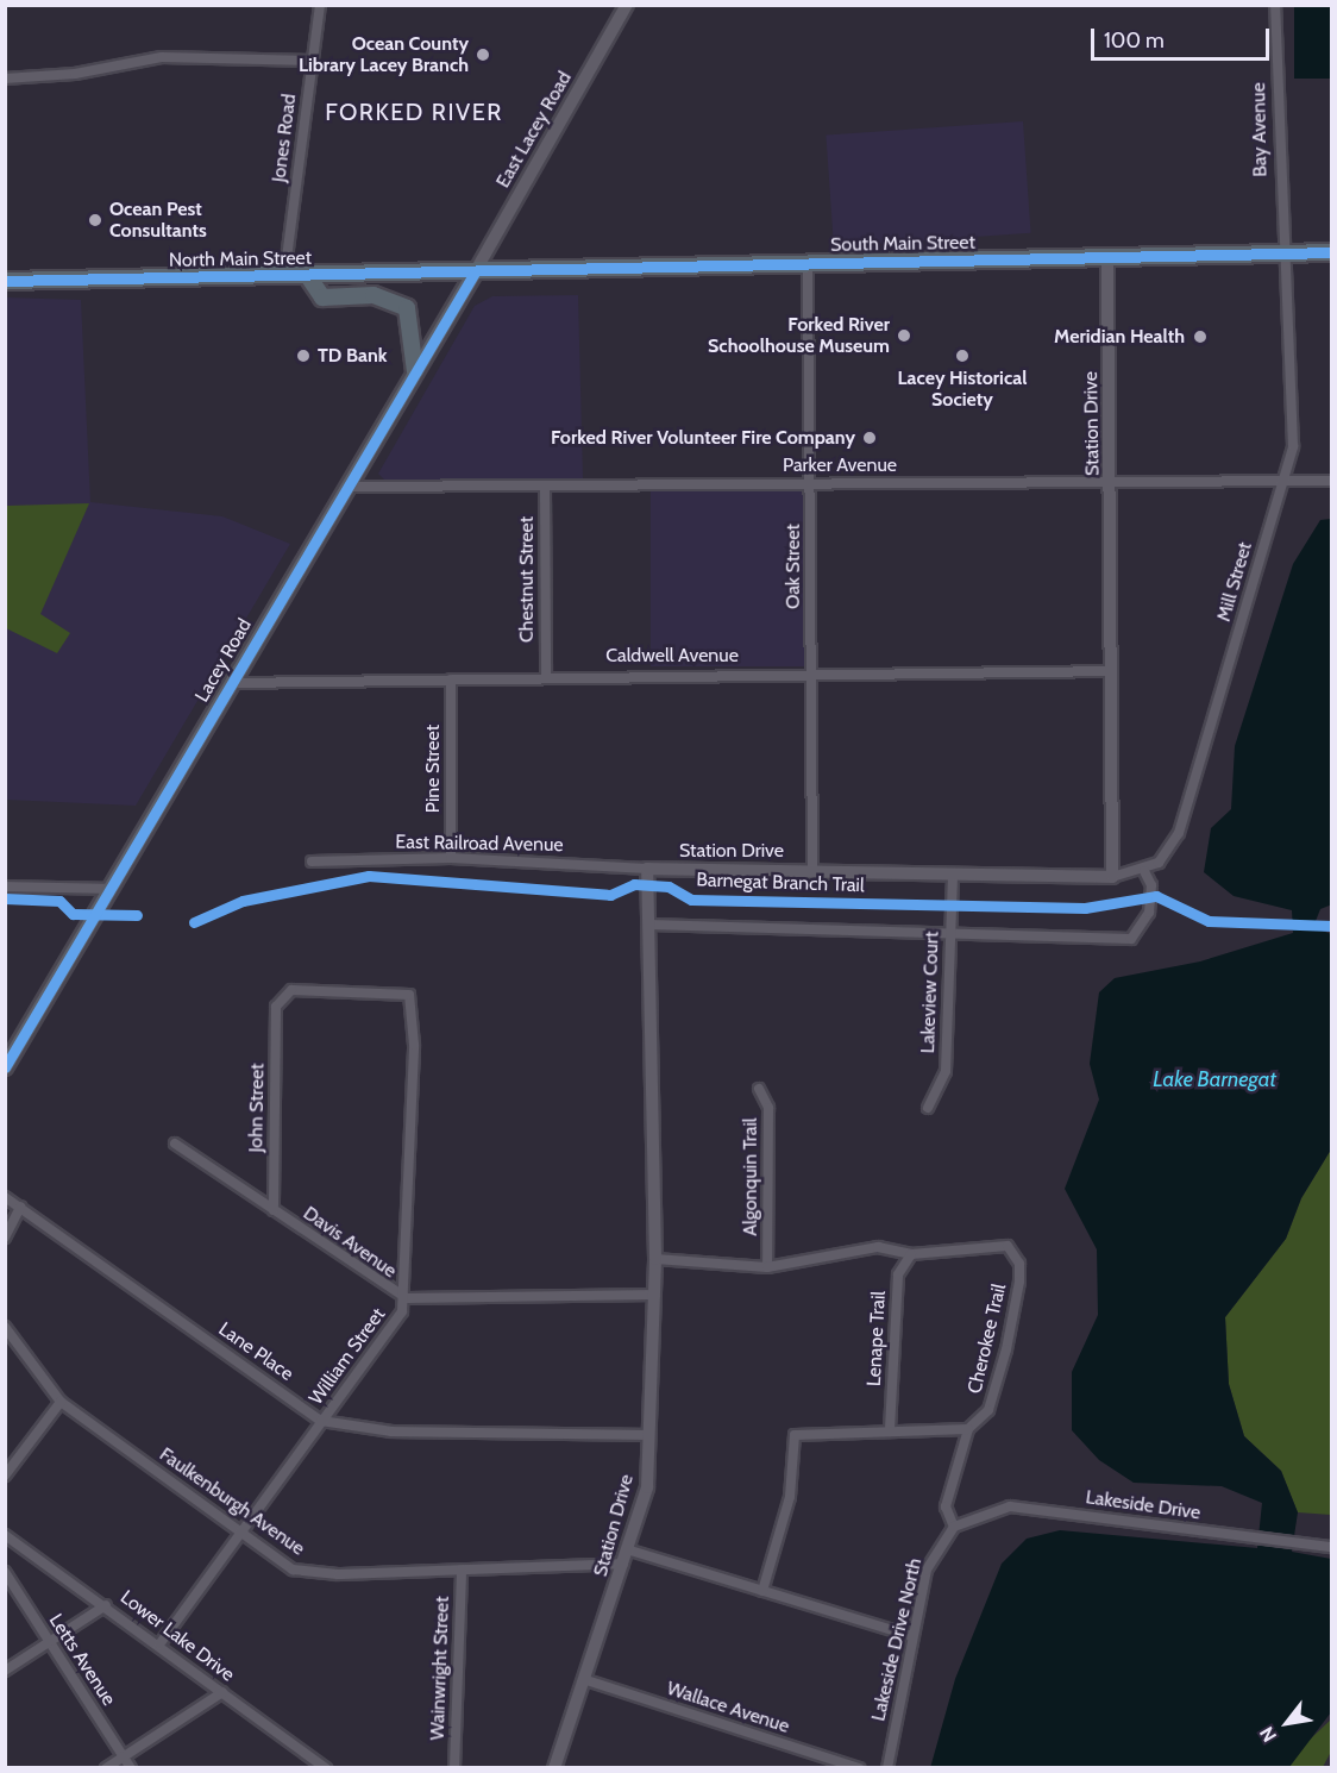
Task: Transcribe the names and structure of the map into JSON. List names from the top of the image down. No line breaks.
{"streets":{"highway":["South Main Street","North Main Street"],"main road":["Lacey Road"],"street":["East Lacey Road","Bay Avenue","Jones Road","Station Drive","Parker Avenue","Oak Street","Chestnut Street","Mill Street","Caldwell Avenue","Pine Street","East Railroad Avenue","Lakeview Court","John Street","Algonquin Trail","Davis Avenue","Lenape Trail","Cherokee Trail","Lane Place","William Street","Faulkenburgh Avenue","Lakeside Drive","Lower Lake Drive","Lakeside Drive North","Letts Avenue","Wainwright Street","Wallace Avenue"],"cycle path":["Barnegat Branch Trail"]},"crossings":[["East Lacey Road","South Main Street"],["East Lacey Road","North Main Street"],["East Lacey Road","Lacey Road"],["Bay Avenue","South Main Street"],["Bay Avenue","Mill Street"],["Jones Road","North Main Street"],["South Main Street","North Main Street"],["South Main Street","Station Drive"],["South Main Street","Oak Street"],["South Main Street","Mill Street"],["South Main Street","Lacey Road"],["North Main Street","Lacey Road"],["Station Drive","Parker Avenue"],["Station Drive","Oak Street"],["Station Drive","Caldwell Avenue"],["Station Drive","East Railroad Avenue"],["Station Drive","Lakeview Court"],["Station Drive","Davis Avenue"],["Station Drive","Cherokee Trail"],["Station Drive","Lane Place"],["Station Drive","Faulkenburgh Avenue"],["Station Drive","Wallace Avenue"],["Parker Avenue","Oak Street"],["Parker Avenue","Chestnut Street"],["Parker Avenue","Mill Street"],["Parker Avenue","Lacey Road"],["Oak Street","Caldwell Avenue"],["Chestnut Street","Caldwell Avenue"],["Caldwell Avenue","Lacey Road"],["Caldwell Avenue","Pine Street"],["Pine Street","East Railroad Avenue"],["John Street","Davis Avenue"],["John Street","William Street"],["Algonquin Trail","Cherokee Trail"],["Davis Avenue","William Street"],["Lenape Trail","Cherokee Trail"],["Cherokee Trail","Lakeside Drive"],["Cherokee Trail","Lakeside Drive North"],["Lane Place","William Street"],["William Street","Faulkenburgh Avenue"],["William Street","Lower Lake Drive"],["Faulkenburgh Avenue","Wainwright Street"],["Lakeside Drive","Lakeside Drive North"]],"districts":["FORKED RIVER"],"water":["Lake Barnegat"],"places":["Ocean County Library Lacey Branch","Ocean Pest Consultants","Forked River Schoolhouse Museum","Meridian Health","TD Bank","Lacey Historical Society","Forked River Volunteer Fire Company"],"scale_bar":"100 m","north":"bottom left"}
